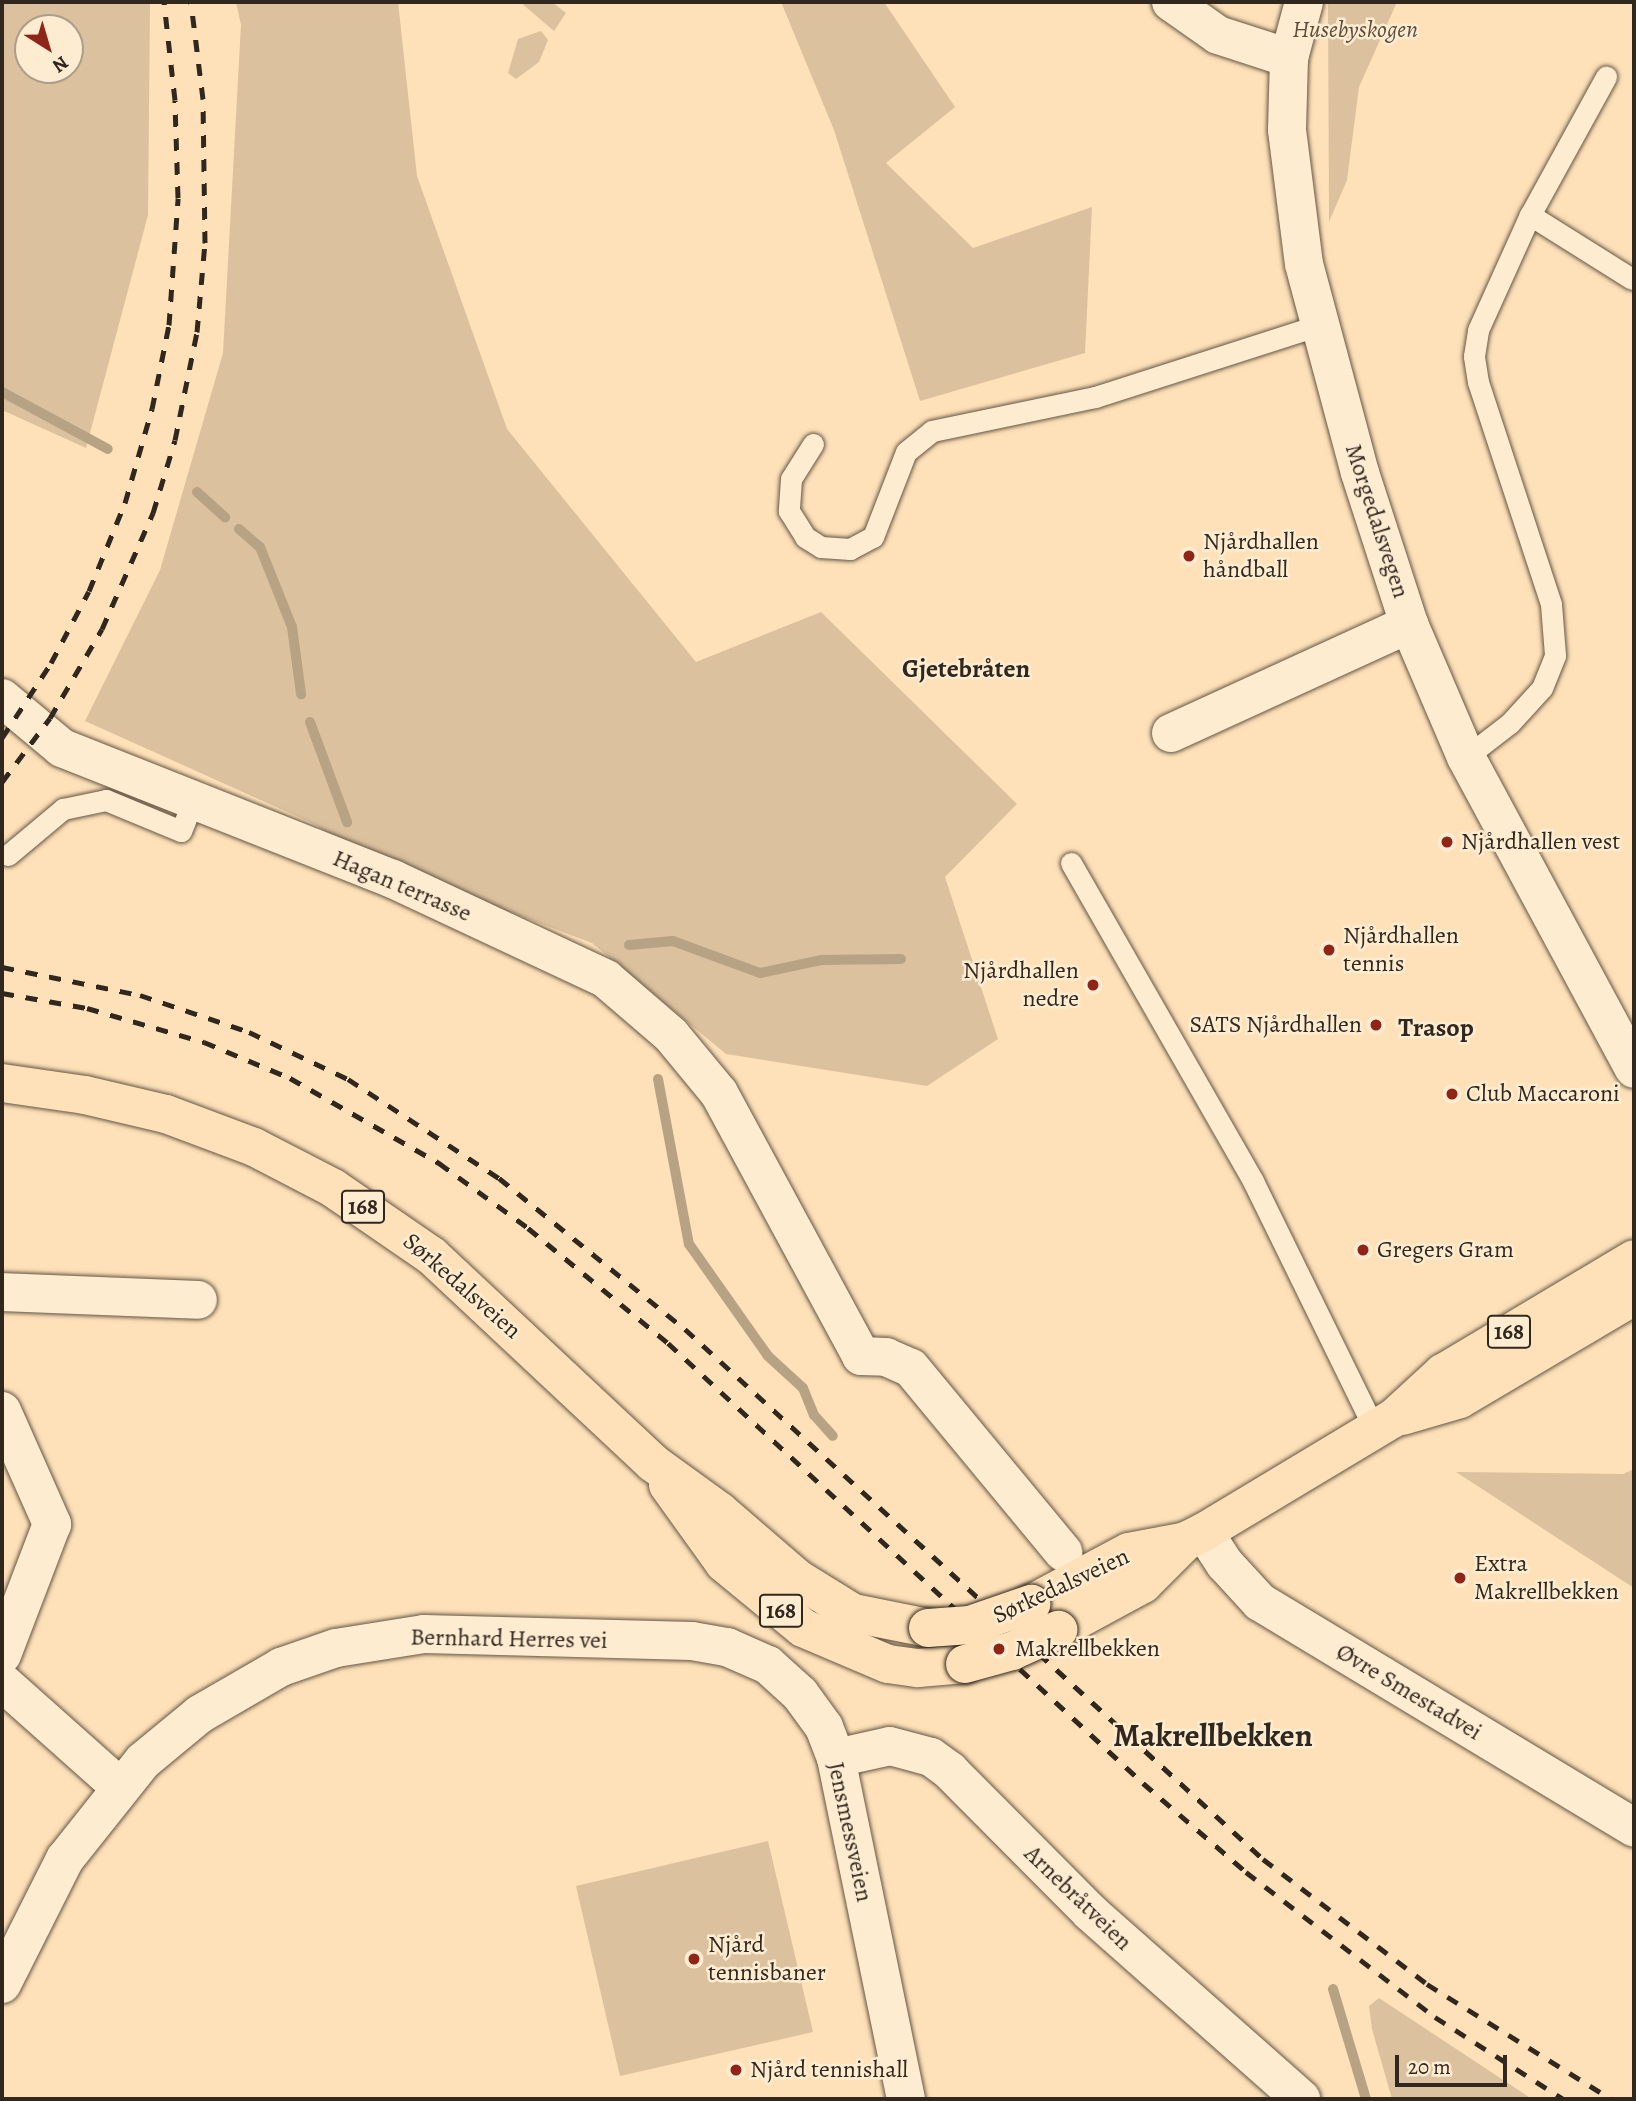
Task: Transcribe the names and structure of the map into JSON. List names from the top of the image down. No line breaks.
{"streets":{"main road":["168","Sørkedalsveien"],"street":["Morgedalsvegen","Hagan terrasse","Bernhard Herres vei","Øvre Smestadvei","Jensmessveien","Arnebråtveien"]},"crossings":[["Sørkedalsveien","Øvre Smestadvei"],["Bernhard Herres vei","Jensmessveien"],["Jensmessveien","Arnebråtveien"]],"districts":["Gjetebråten","Trasop","Makrellbekken"],"parks":["Husebyskogen"],"places":["Njårdhallen håndball","Njårdhallen vest","Njårdhallen tennis","Njårdhallen nedre","SATS Njårdhallen","Club Maccaroni","Gregers Gram","Extra Makrellbekken","Makrellbekken","Njård tennisbaner","Njård tennishall"],"scale_bar":"20 m","north":"bottom right"}
